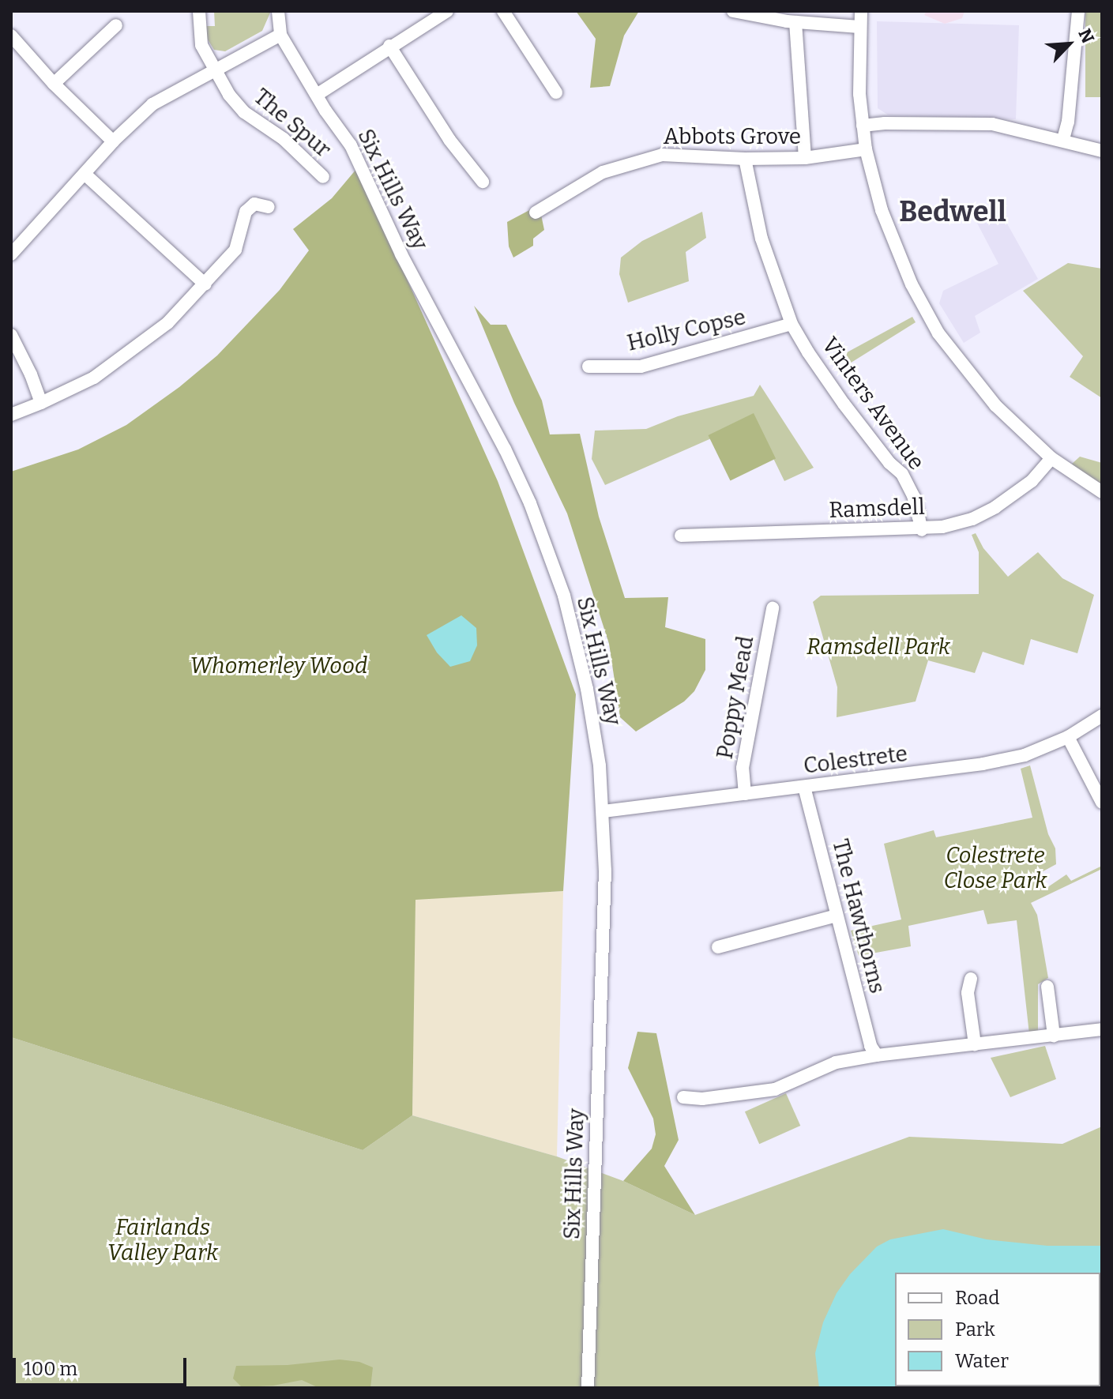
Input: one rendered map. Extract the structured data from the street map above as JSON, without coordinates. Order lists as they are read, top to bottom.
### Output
{
  "streets": {
    "street": [
      "The Spur",
      "Abbots Grove",
      "Six Hills Way",
      "Holly Copse",
      "Vinters Avenue",
      "Ramsdell",
      "Poppy Mead",
      "Colestrete",
      "The Hawthorns"
    ]
  },
  "crossings": [
    ["Abbots Grove", "Vinters Avenue"],
    ["Six Hills Way", "Colestrete"],
    ["Holly Copse", "Vinters Avenue"],
    ["Vinters Avenue", "Ramsdell"],
    ["Poppy Mead", "Colestrete"],
    ["Colestrete", "The Hawthorns"]
  ],
  "districts": ["Bedwell"],
  "parks": [
    "Ramsdell Park",
    "Whomerley Wood",
    "Colestrete Close Park",
    "Fairlands Valley Park"
  ],
  "legend": ["Road", "Park", "Water"],
  "scale_bar": "100 m",
  "north": "top right"
}
